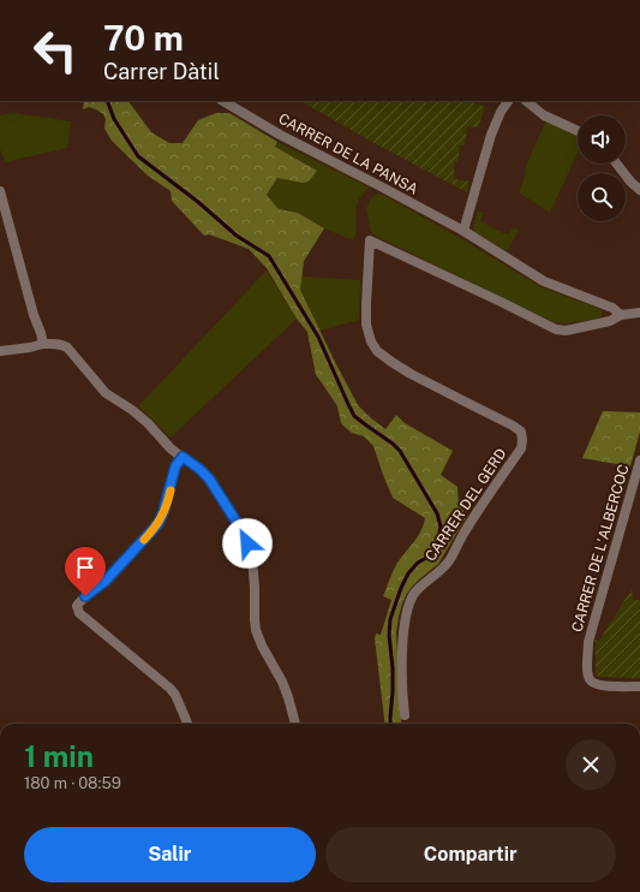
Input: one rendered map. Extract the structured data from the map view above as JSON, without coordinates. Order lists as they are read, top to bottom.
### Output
{
  "streets": {
    "street": ["CARRER DE LA PANSA", "CARRER DEL GERD", "CARRER DE L'ALBERCOC"]
  },
  "crossings": [
    ["CARRER DE LA PANSA", "CARRER DEL GERD"]
  ],
  "page": {
    "turn": ["70 m", "Carrer Dàtil"],
    "heading": ["1 min", "180 m · 08:59"],
    "buttons": ["Salir", "Compartir"]
  }
}
